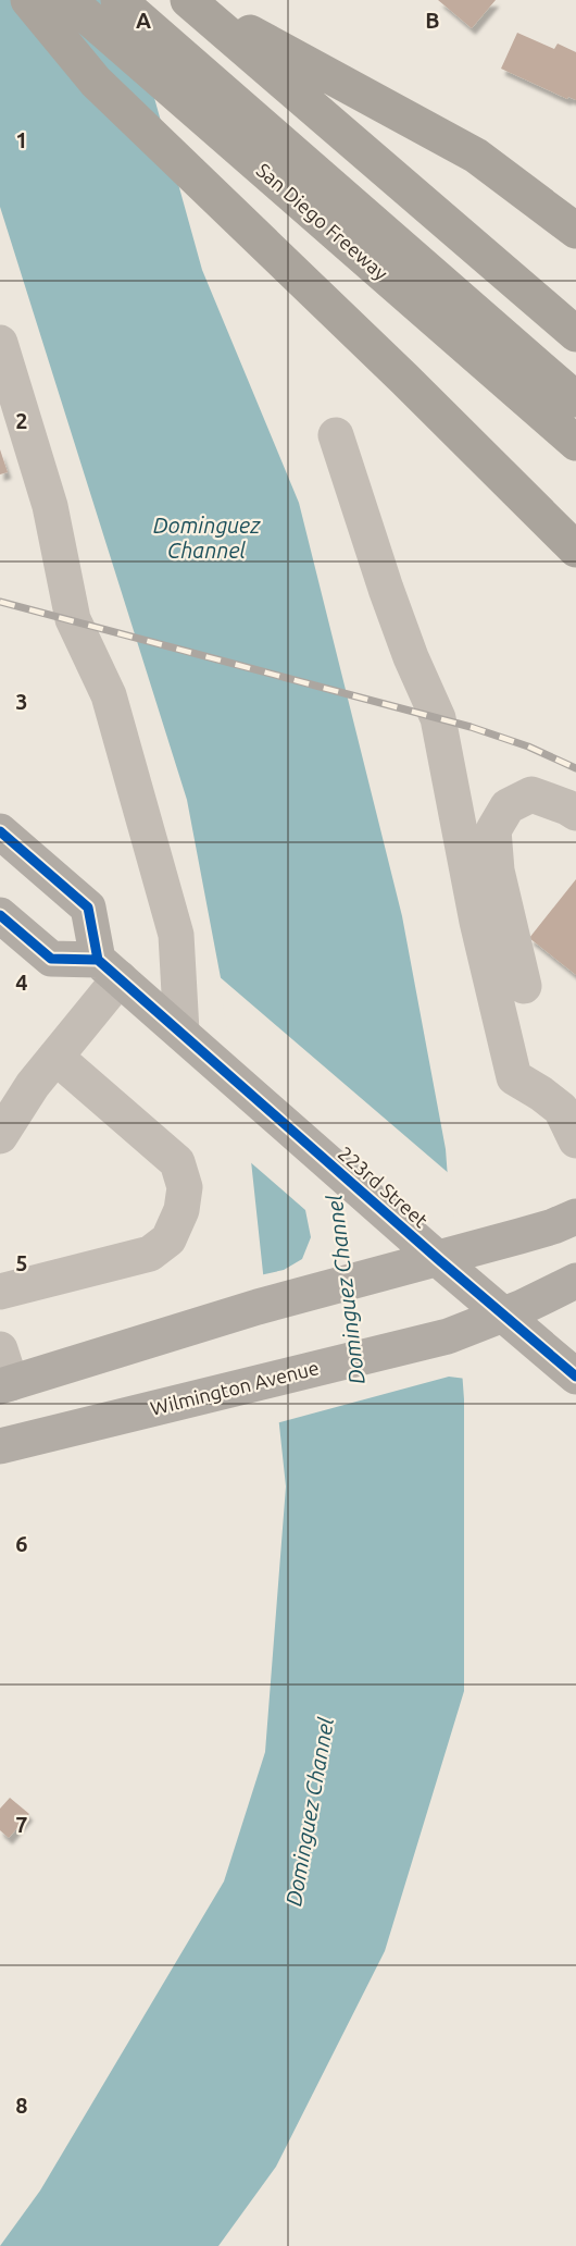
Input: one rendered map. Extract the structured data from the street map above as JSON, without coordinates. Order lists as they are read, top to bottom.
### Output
{
  "streets": {
    "highway": ["San Diego Freeway"],
    "main road": ["223rd Street", "Wilmington Avenue"]
  },
  "crossings": [
    ["223rd Street", "Wilmington Avenue"]
  ],
  "water": ["Dominguez Channel"],
  "grid": {
    "columns": ["A", "B"],
    "rows": [
      "1",
      "2",
      "3",
      "4",
      "5",
      "6",
      "7",
      "8"
    ]
  }
}
